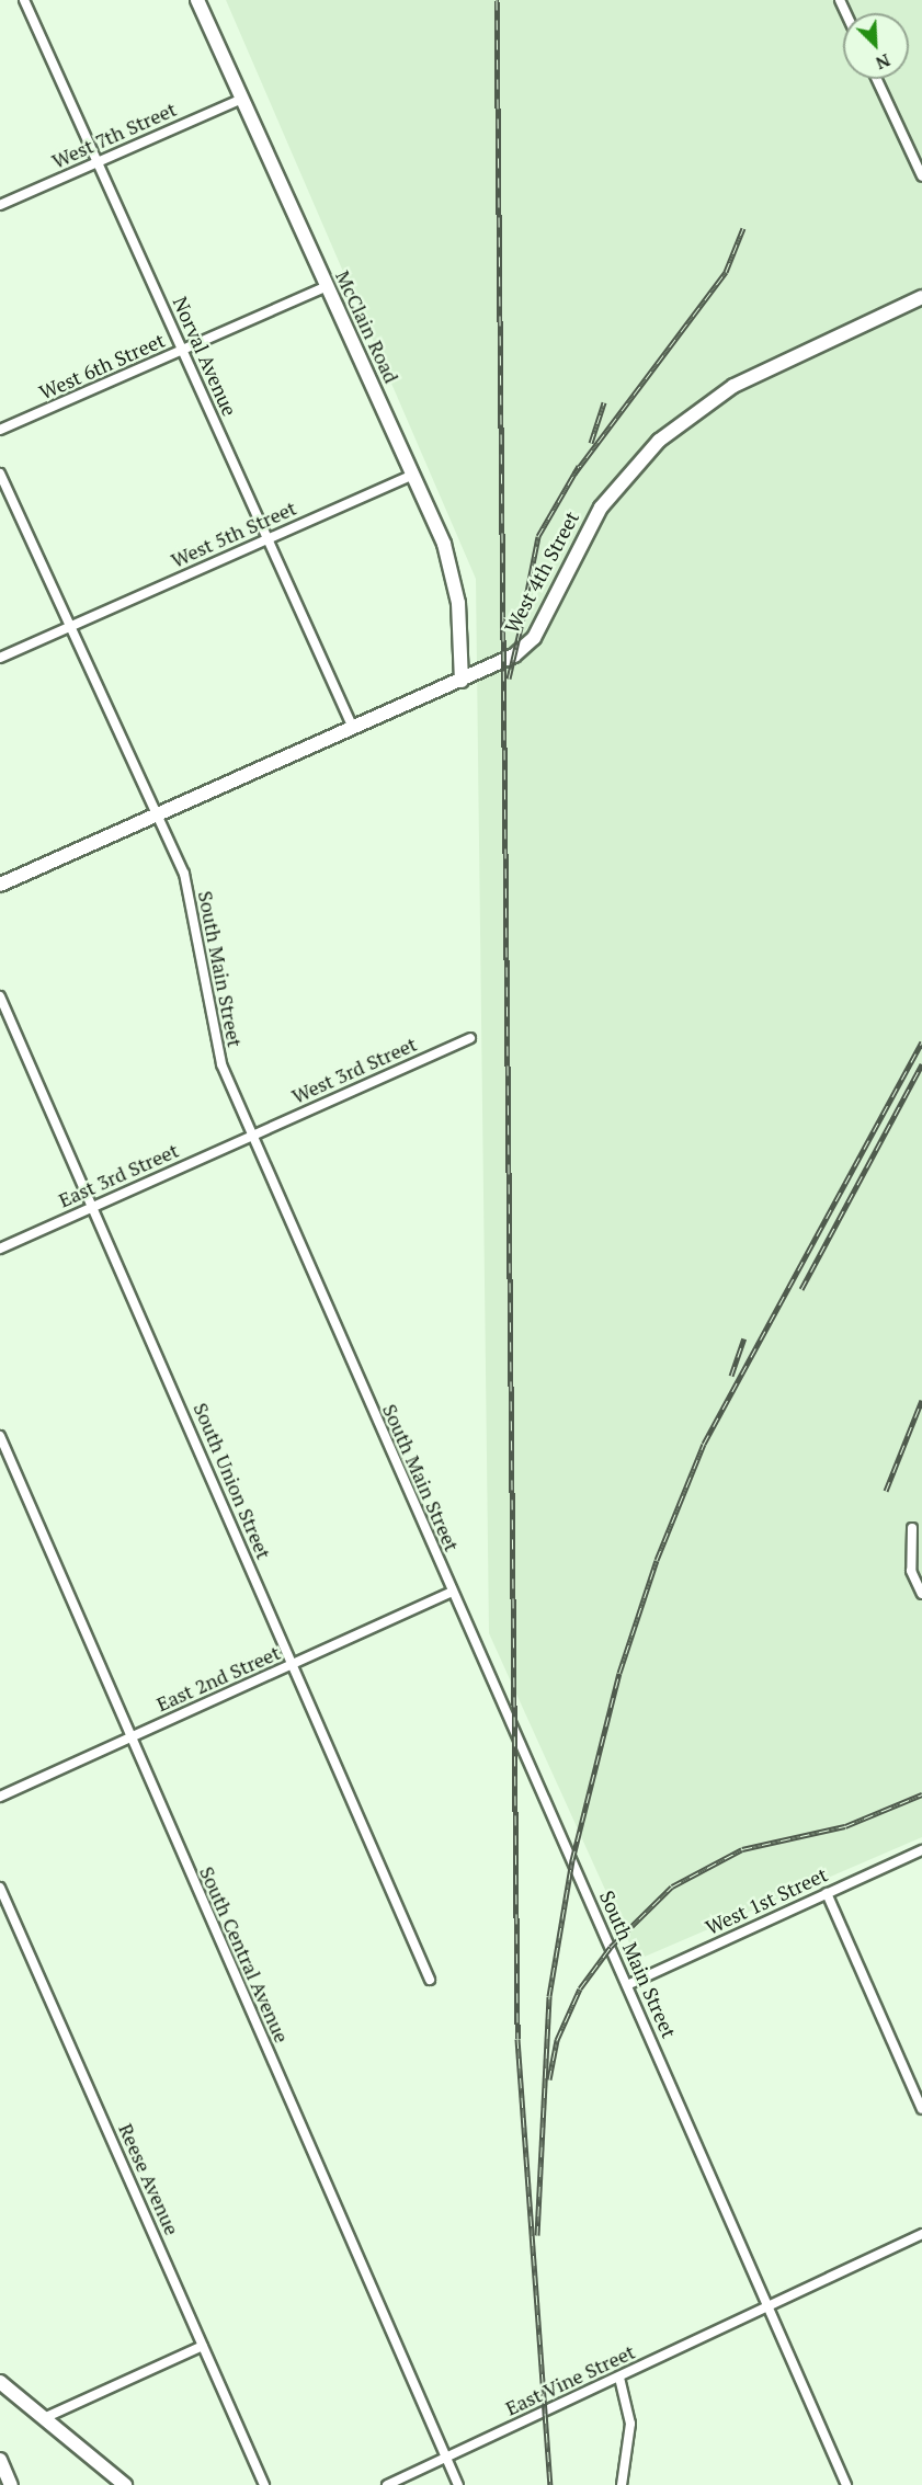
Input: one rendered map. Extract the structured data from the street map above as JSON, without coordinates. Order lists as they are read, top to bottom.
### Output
{
  "streets": {
    "street": [
      "West 7th Street",
      "McClain Road",
      "Norval Avenue",
      "West 6th Street",
      "West 5th Street",
      "West 4th Street",
      "South Main Street",
      "West 3rd Street",
      "East 3rd Street",
      "South Union Street",
      "East 2nd Street",
      "West 1st Street",
      "South Central Avenue",
      "Reese Avenue",
      "East Vine Street"
    ]
  },
  "crossings": [
    ["West 7th Street", "McClain Road"],
    ["West 7th Street", "Norval Avenue"],
    ["McClain Road", "West 6th Street"],
    ["McClain Road", "West 5th Street"],
    ["McClain Road", "West 4th Street"],
    ["Norval Avenue", "West 6th Street"],
    ["Norval Avenue", "West 5th Street"],
    ["Norval Avenue", "West 4th Street"],
    ["West 5th Street", "South Main Street"],
    ["West 4th Street", "South Main Street"],
    ["South Main Street", "West 3rd Street"],
    ["South Main Street", "East 3rd Street"],
    ["South Main Street", "East 2nd Street"],
    ["South Main Street", "West 1st Street"],
    ["South Main Street", "East Vine Street"],
    ["West 3rd Street", "East 3rd Street"],
    ["East 3rd Street", "South Union Street"],
    ["South Union Street", "East 2nd Street"],
    ["East 2nd Street", "South Central Avenue"],
    ["South Central Avenue", "East Vine Street"]
  ],
  "north": "bottom right"
}
